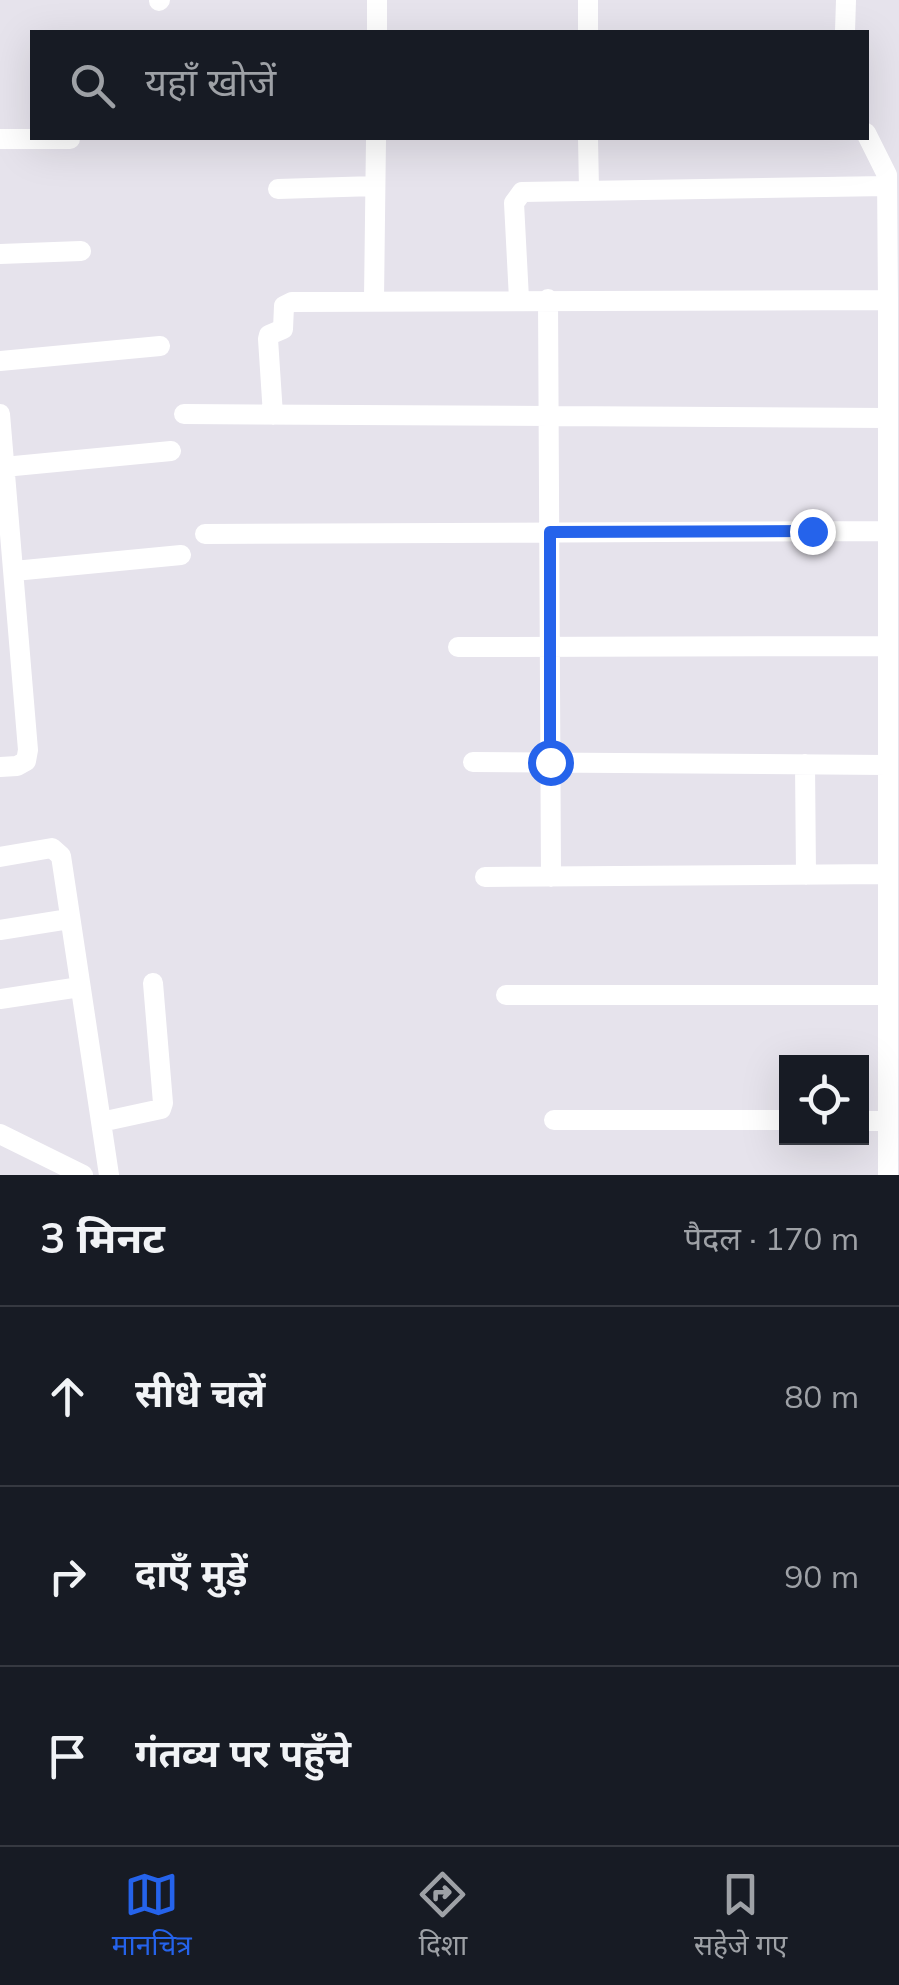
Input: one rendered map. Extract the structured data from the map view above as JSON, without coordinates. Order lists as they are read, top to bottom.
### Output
{
  "page": {
    "search": "यहाँ खोजें",
    "heading": ["3 मिनट", "पैदल · 170 m"],
    "list": [
      ["सीधे चलें", "80 m"],
      ["दाएँ मुड़ें", "90 m"],
      "गंतव्य पर पहुँचे"
    ],
    "nav": ["मानचित्र", "दिशा", "सहेजे गए"]
  }
}
